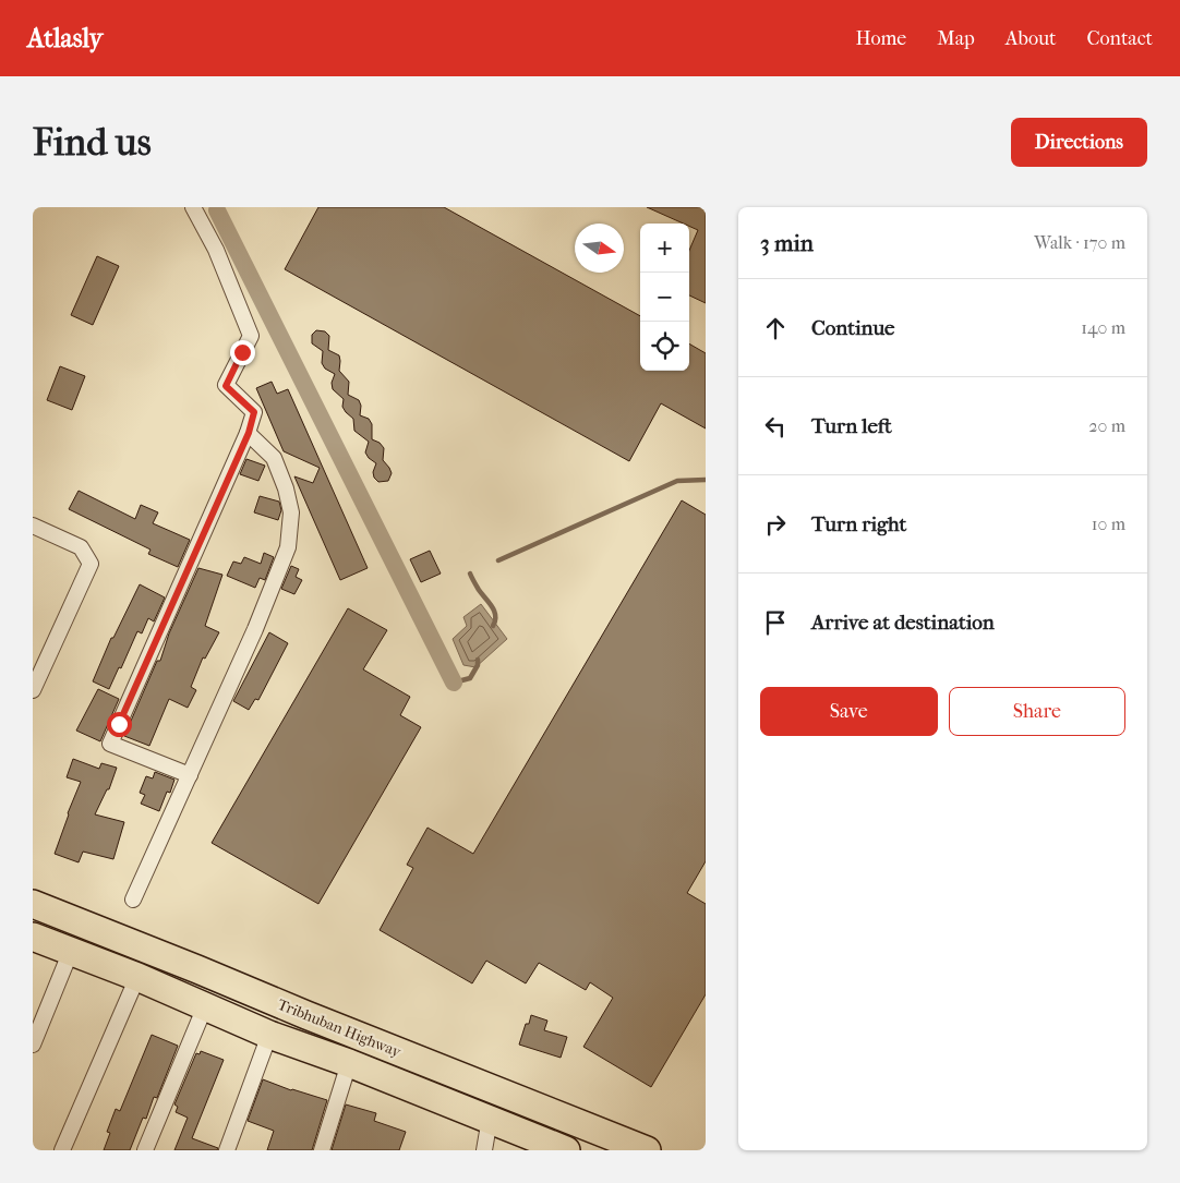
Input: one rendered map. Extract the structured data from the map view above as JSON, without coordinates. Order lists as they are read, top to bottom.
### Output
{
  "streets": {
    "highway": ["Tribhuban Highway"]
  },
  "north": "right",
  "page": {
    "header": "Atlasly",
    "nav": [
      "Home",
      "Map",
      "About",
      "Contact"
    ],
    "buttons": [
      "Directions",
      ["Save", "Share"]
    ],
    "title": "Find us",
    "heading": ["3 min", "Walk · 170 m"],
    "map_buttons": ["+", "−"],
    "list": [
      ["Continue", "140 m"],
      ["Turn left", "20 m"],
      ["Turn right", "10 m"],
      "Arrive at destination"
    ]
  }
}
